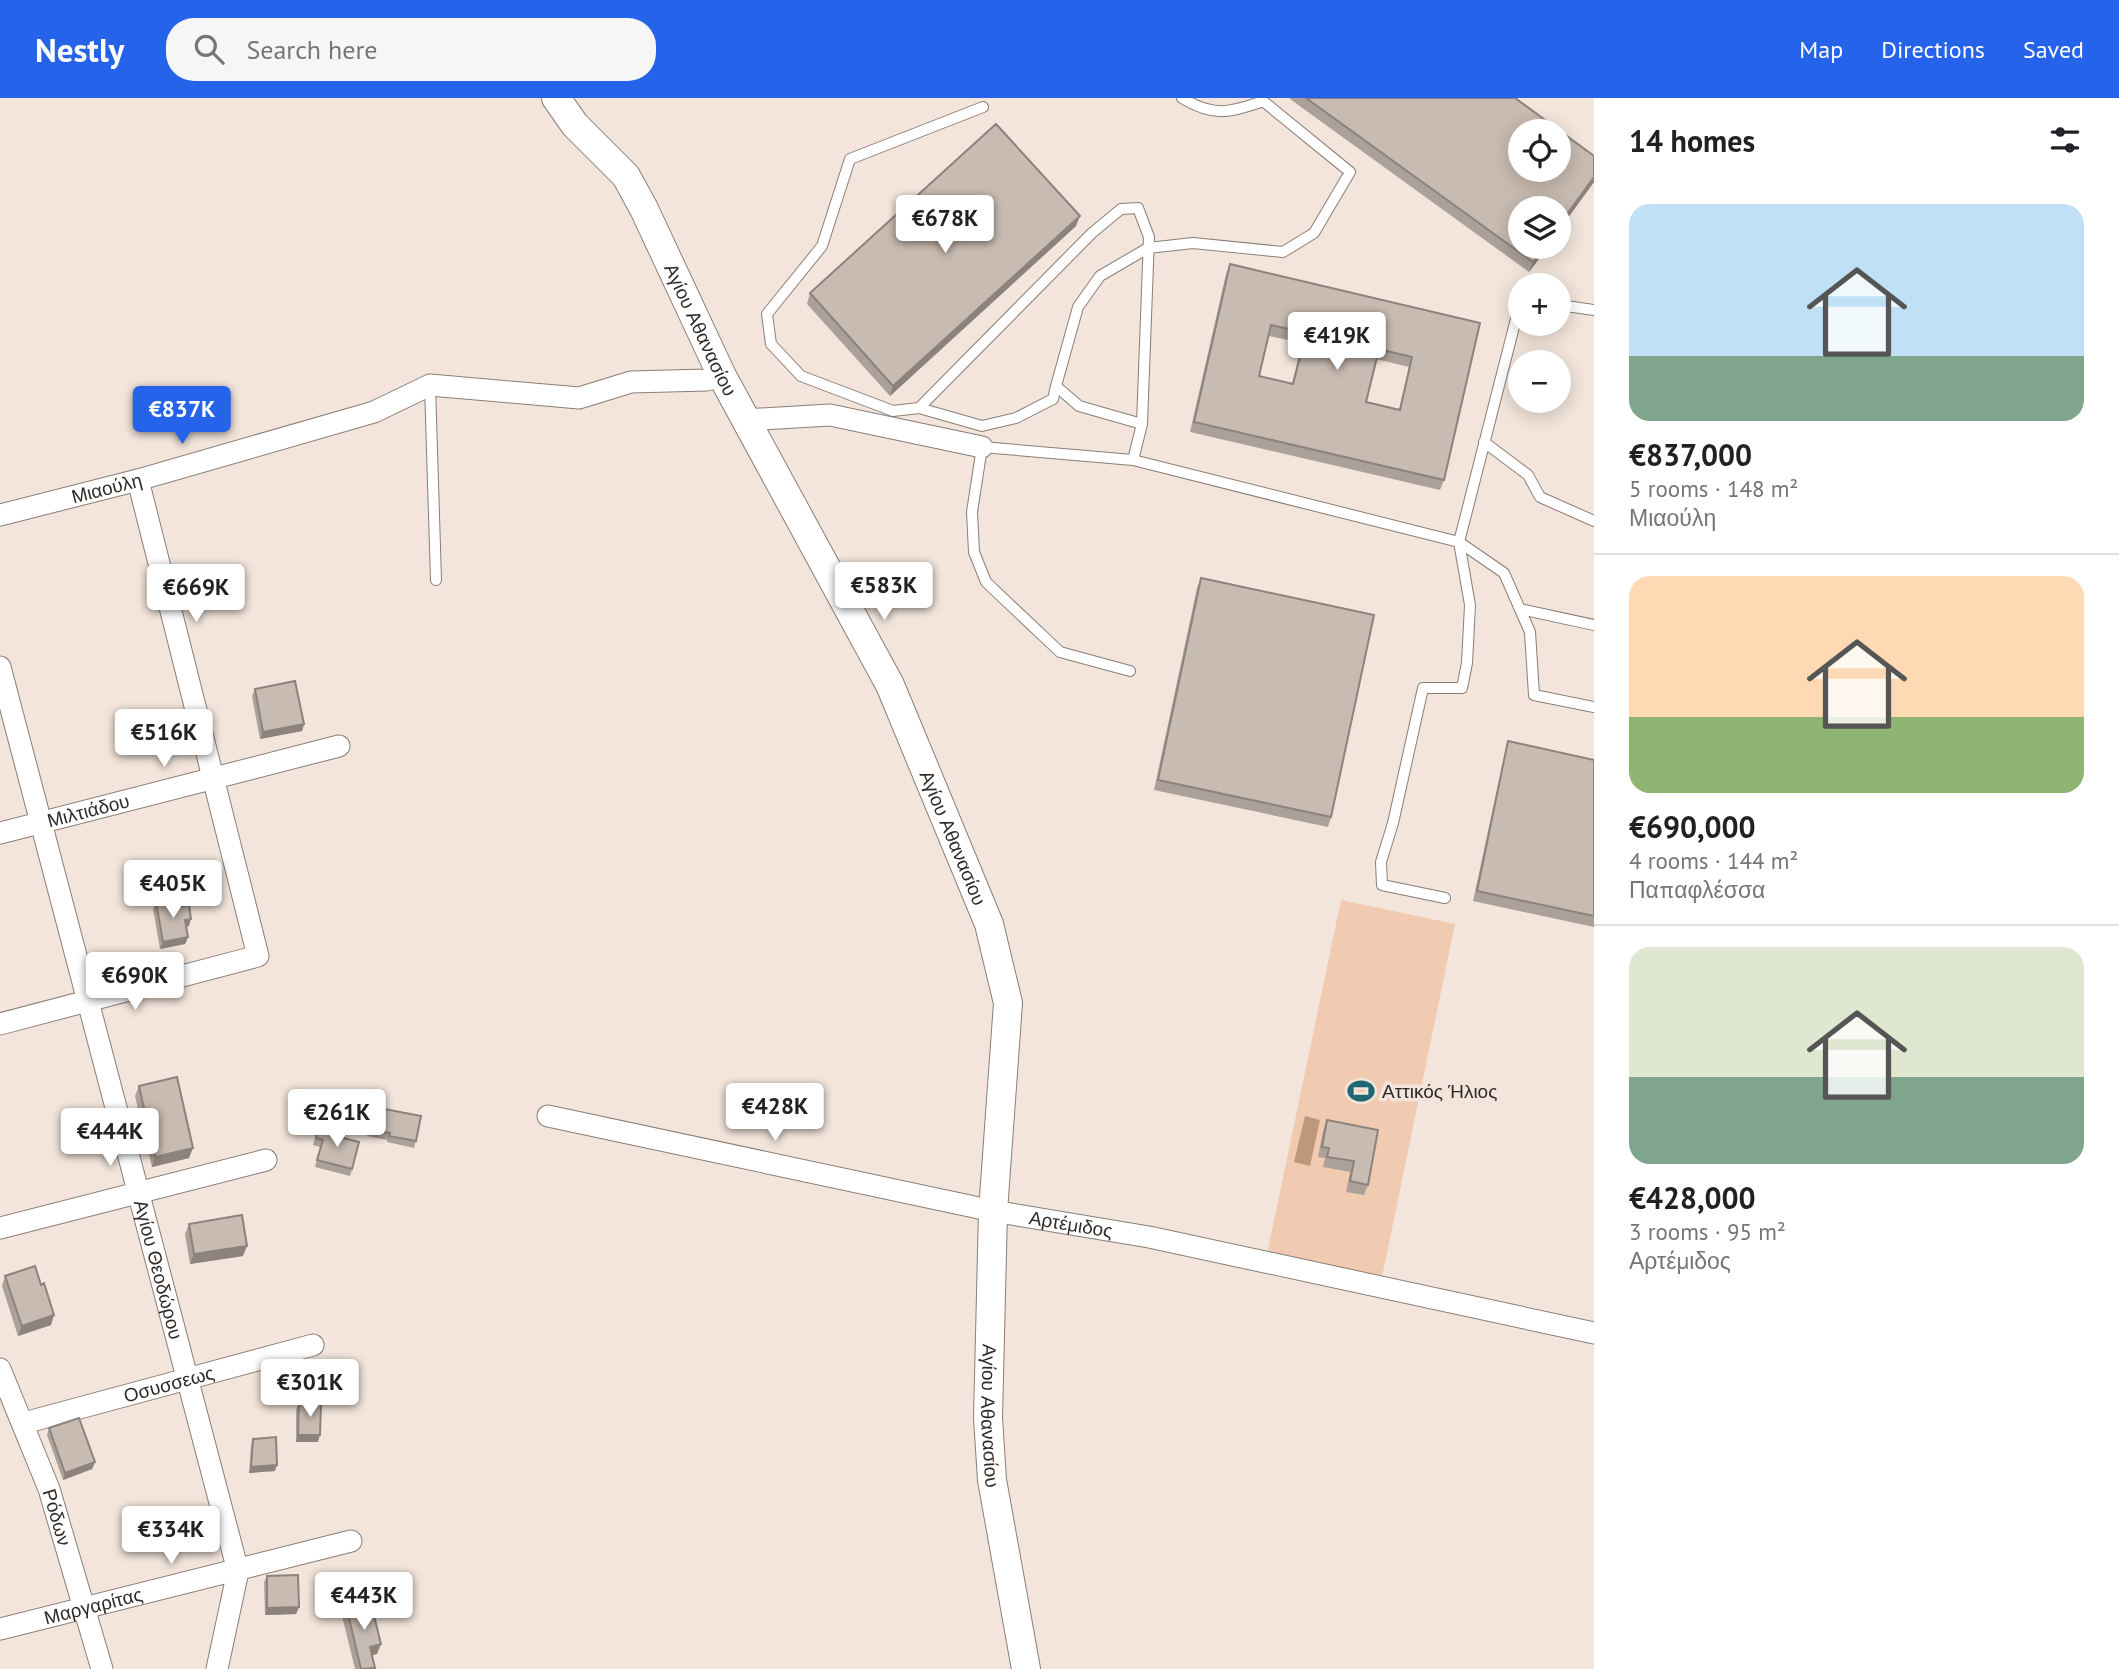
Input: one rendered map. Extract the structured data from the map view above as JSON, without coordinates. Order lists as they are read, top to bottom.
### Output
{
  "streets": {
    "street": [
      "Αγίου Αθανασίου",
      "Μιαούλη",
      "Μιλτιάδου",
      "Αρτέμιδος",
      "Αγίου Θεοδώρου",
      "Οσυσσεως",
      "Ρόδων",
      "Μαργαρίτας"
    ]
  },
  "crossings": [
    ["Αγίου Αθανασίου", "Αρτέμιδος"],
    ["Μιλτιάδου", "Αγίου Θεοδώρου"],
    ["Αγίου Θεοδώρου", "Οσυσσεως"],
    ["Αγίου Θεοδώρου", "Μαργαρίτας"],
    ["Οσυσσεως", "Ρόδων"],
    ["Ρόδων", "Μαργαρίτας"]
  ],
  "places": {
    "sports": ["Αττικός Ήλιος"]
  },
  "page": {
    "header": "Nestly",
    "search": "Search here",
    "nav": ["Map", "Directions", "Saved"],
    "heading": "14 homes",
    "map_buttons": ["+", "−"],
    "list": [
      {
        "name": "€837,000",
        "note": "5 rooms · 148 m² · Μιαούλη"
      },
      {
        "name": "€690,000",
        "note": "4 rooms · 144 m² · Παπαφλέσσα"
      },
      {
        "name": "€428,000",
        "note": "3 rooms · 95 m² · Αρτέμιδος"
      }
    ],
    "price": [
      "€678K",
      "€419K",
      "€837K",
      "€583K",
      "€669K",
      "€516K",
      "€405K",
      "€690K",
      "€428K",
      "€261K",
      "€444K",
      "€301K",
      "€334K",
      "€443K"
    ]
  }
}
